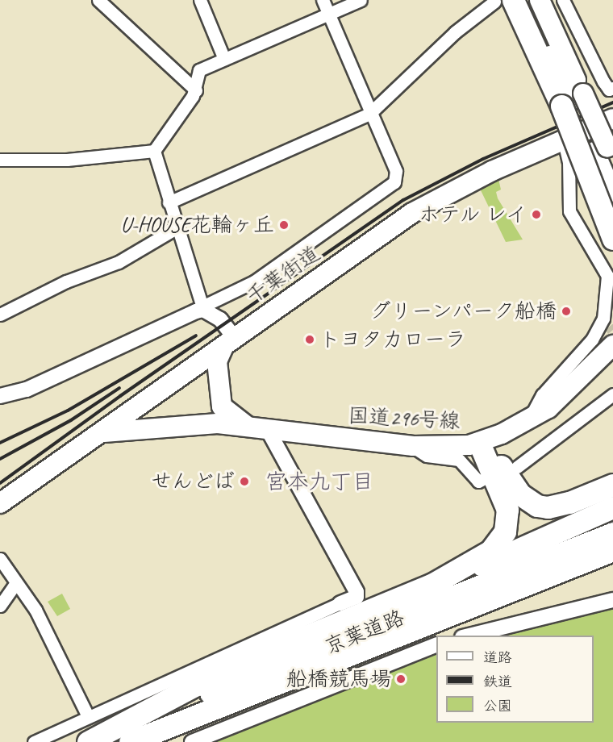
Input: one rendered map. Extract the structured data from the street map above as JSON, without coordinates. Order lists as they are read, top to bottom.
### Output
{
  "streets": {
    "highway": ["千葉街道", "国道296号線", "京葉道路"]
  },
  "crossings": [
    ["千葉街道", "国道296号線"]
  ],
  "districts": ["宮本九丁目"],
  "places": [
    "ホテル レイ",
    "U-HOUSE花輪ヶ丘",
    "グリーンパーク船橋",
    "トヨタカローラ",
    "せんどば",
    "船橋競馬場"
  ],
  "legend": ["道路", "鉄道", "公園"]
}
